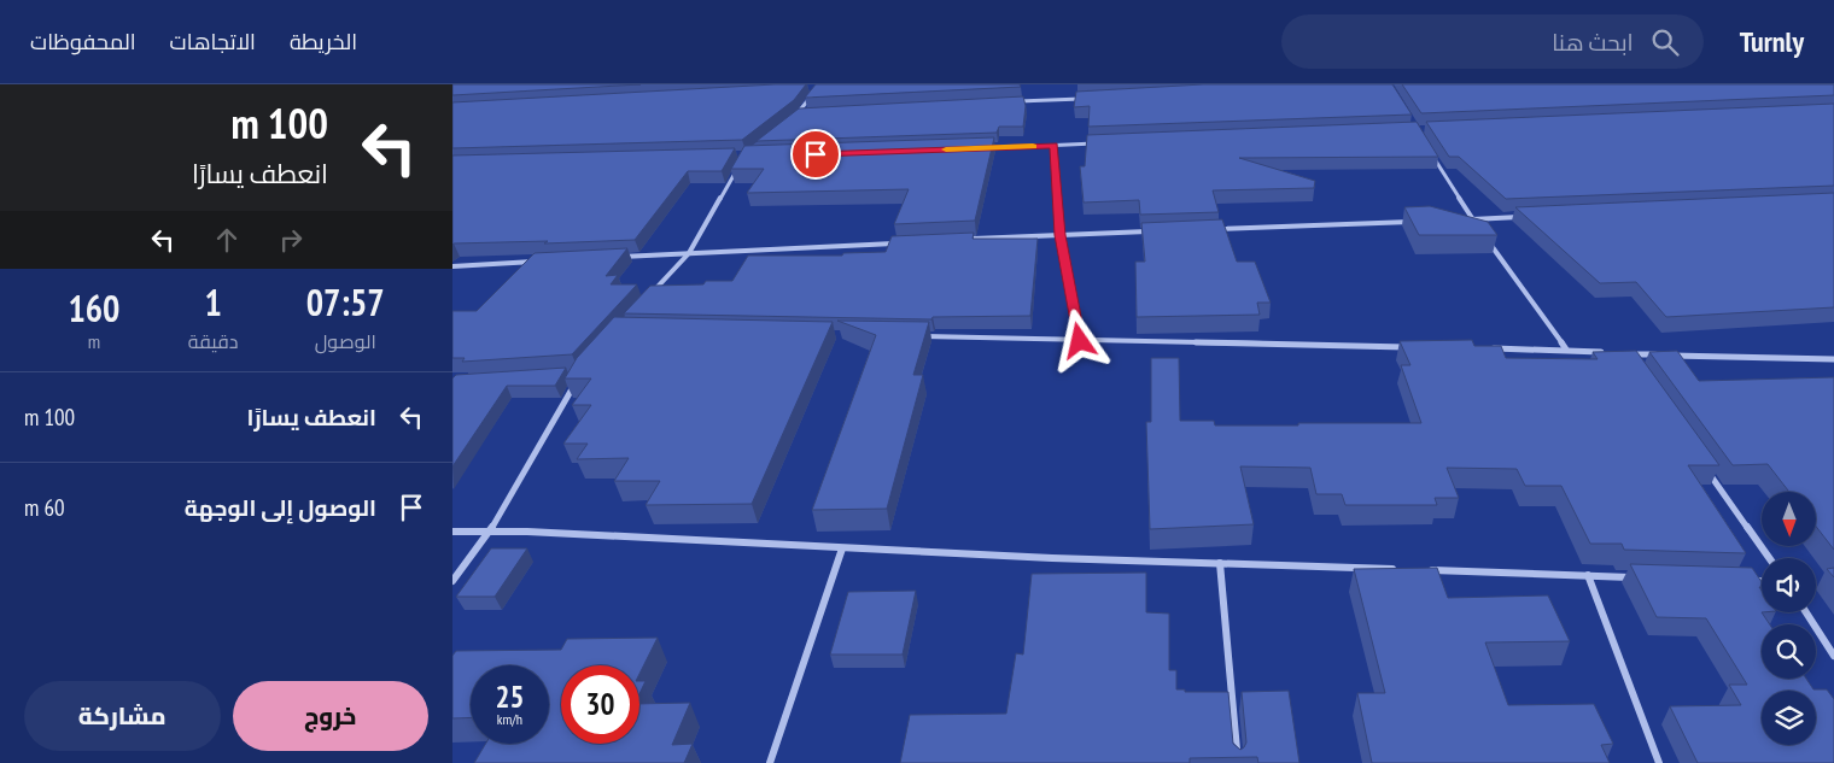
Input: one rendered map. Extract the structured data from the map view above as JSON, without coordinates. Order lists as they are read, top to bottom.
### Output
{
  "north": "bottom",
  "page": {
    "header": "Turnly",
    "search": "ابحث هنا",
    "nav": ["الخريطة", "الاتجاهات", "المحفوظات"],
    "turn": ["100 m", "انعطف يسارًا"],
    "eta": [
      "07:57",
      "الوصول",
      "1",
      "دقيقة",
      "160",
      "m"
    ],
    "list": [
      {
        "name": "انعطف يسارًا",
        "value": "100 m"
      },
      {
        "name": "الوصول إلى الوجهة",
        "value": "60 m"
      }
    ],
    "speed": "25 km/h",
    "limit": "30",
    "buttons": ["خروج", "مشاركة"]
  }
}
